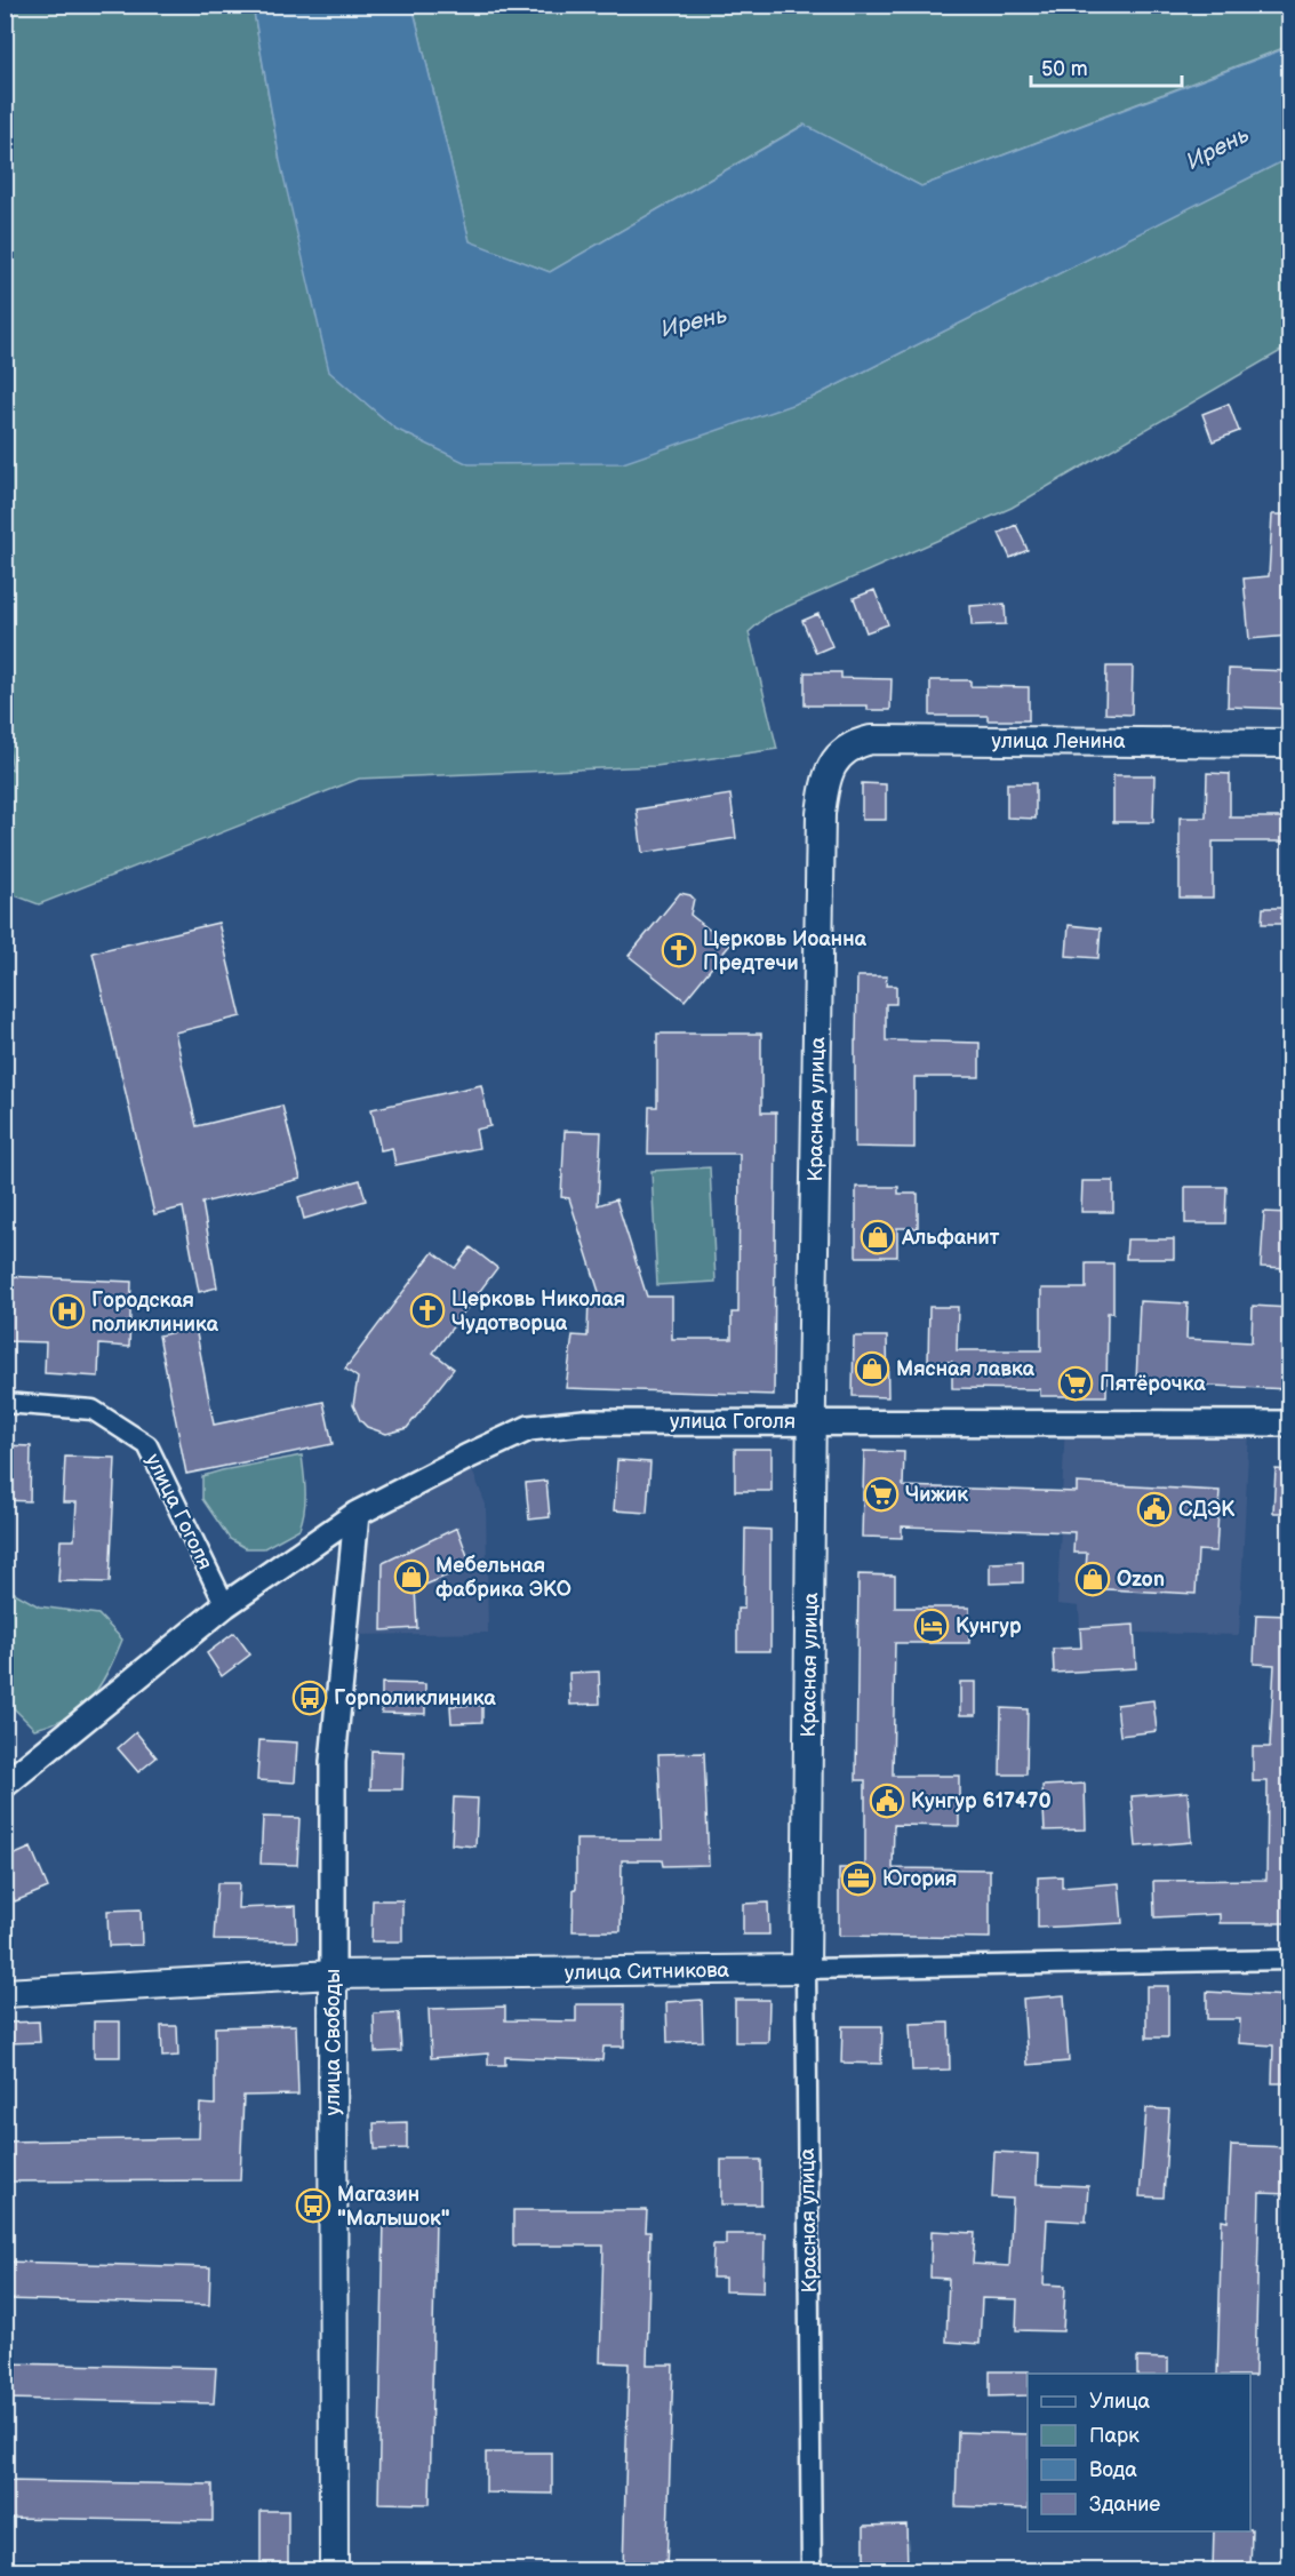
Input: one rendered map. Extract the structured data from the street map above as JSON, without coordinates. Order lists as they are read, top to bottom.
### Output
{
  "streets": {
    "main road": [
      "улица Ленина",
      "Красная улица",
      "улица Ситникова",
      "улица Свободы"
    ],
    "street": ["улица Гоголя"]
  },
  "crossings": [
    ["улица Ленина", "Красная улица"],
    ["Красная улица", "улица Гоголя"],
    ["Красная улица", "улица Ситникова"],
    ["улица Гоголя", "улица Свободы"],
    ["улица Ситникова", "улица Свободы"]
  ],
  "water": ["Ирень"],
  "places": {
    "church": ["Церковь Иоанна Предтечи", "Церковь Николая Чудотворца"],
    "shop": [
      "Альфанит",
      "Мясная лавка",
      "Мебельная фабрика ЭКО",
      "Ozon"
    ],
    "hospital": ["Городская поликлиника"],
    "supermarket": ["Пятёрочка", "Чижик"],
    "public building": ["СДЭК", "Кунгур 617470"],
    "hotel": ["Кунгур"],
    "bus stop": ["Горполиклиника", "Магазин \"Малышок\""],
    "office": ["Югория"]
  },
  "legend": [
    "Улица",
    "Парк",
    "Вода",
    "Здание"
  ],
  "scale_bar": "50 m"
}
